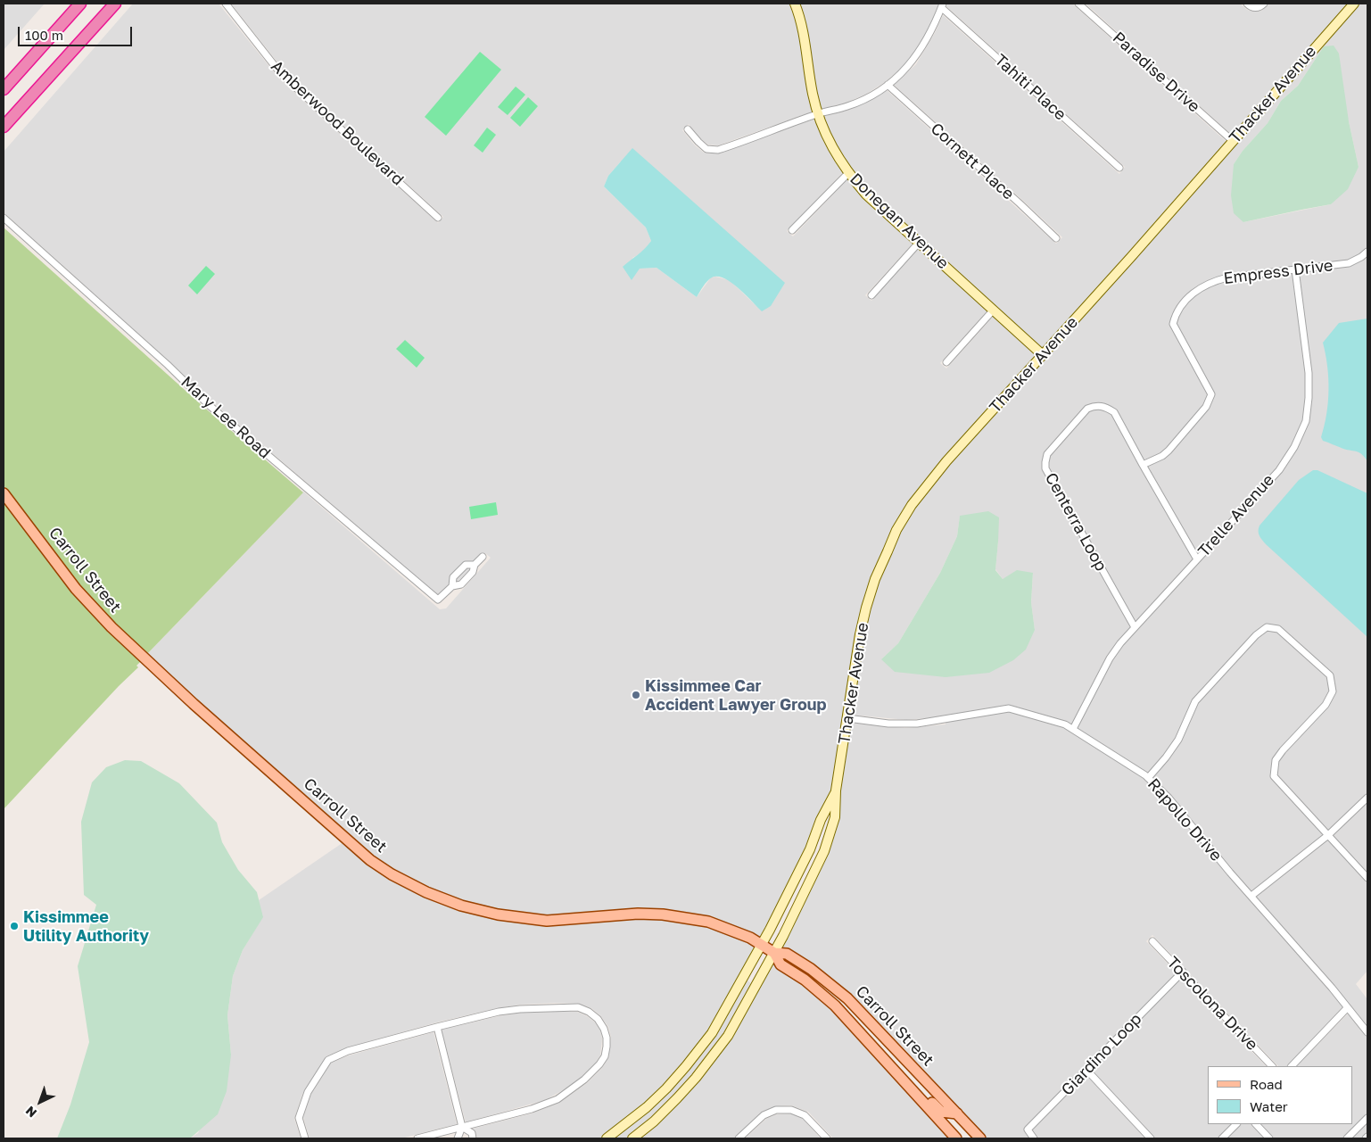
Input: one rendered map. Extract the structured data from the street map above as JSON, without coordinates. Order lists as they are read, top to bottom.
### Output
{
  "streets": {
    "main road": ["Carroll Street"],
    "street": [
      "Paradise Drive",
      "Tahiti Place",
      "Thacker Avenue",
      "Amberwood Boulevard",
      "Cornett Place",
      "Donegan Avenue",
      "Empress Drive",
      "Mary Lee Road",
      "Trelle Avenue",
      "Centerra Loop",
      "Rapollo Drive",
      "Toscolona Drive",
      "Giardino Loop"
    ]
  },
  "crossings": [
    ["Paradise Drive", "Thacker Avenue"],
    ["Thacker Avenue", "Donegan Avenue"],
    ["Thacker Avenue", "Carroll Street"],
    ["Thacker Avenue", "Rapollo Drive"],
    ["Empress Drive", "Trelle Avenue"],
    ["Empress Drive", "Centerra Loop"],
    ["Trelle Avenue", "Centerra Loop"],
    ["Trelle Avenue", "Rapollo Drive"],
    ["Toscolona Drive", "Giardino Loop"]
  ],
  "places": ["Kissimmee Car Accident Lawyer Group", "Kissimmee Utility Authority"],
  "legend": ["Road", "Water"],
  "scale_bar": "100 m",
  "north": "bottom left"
}
